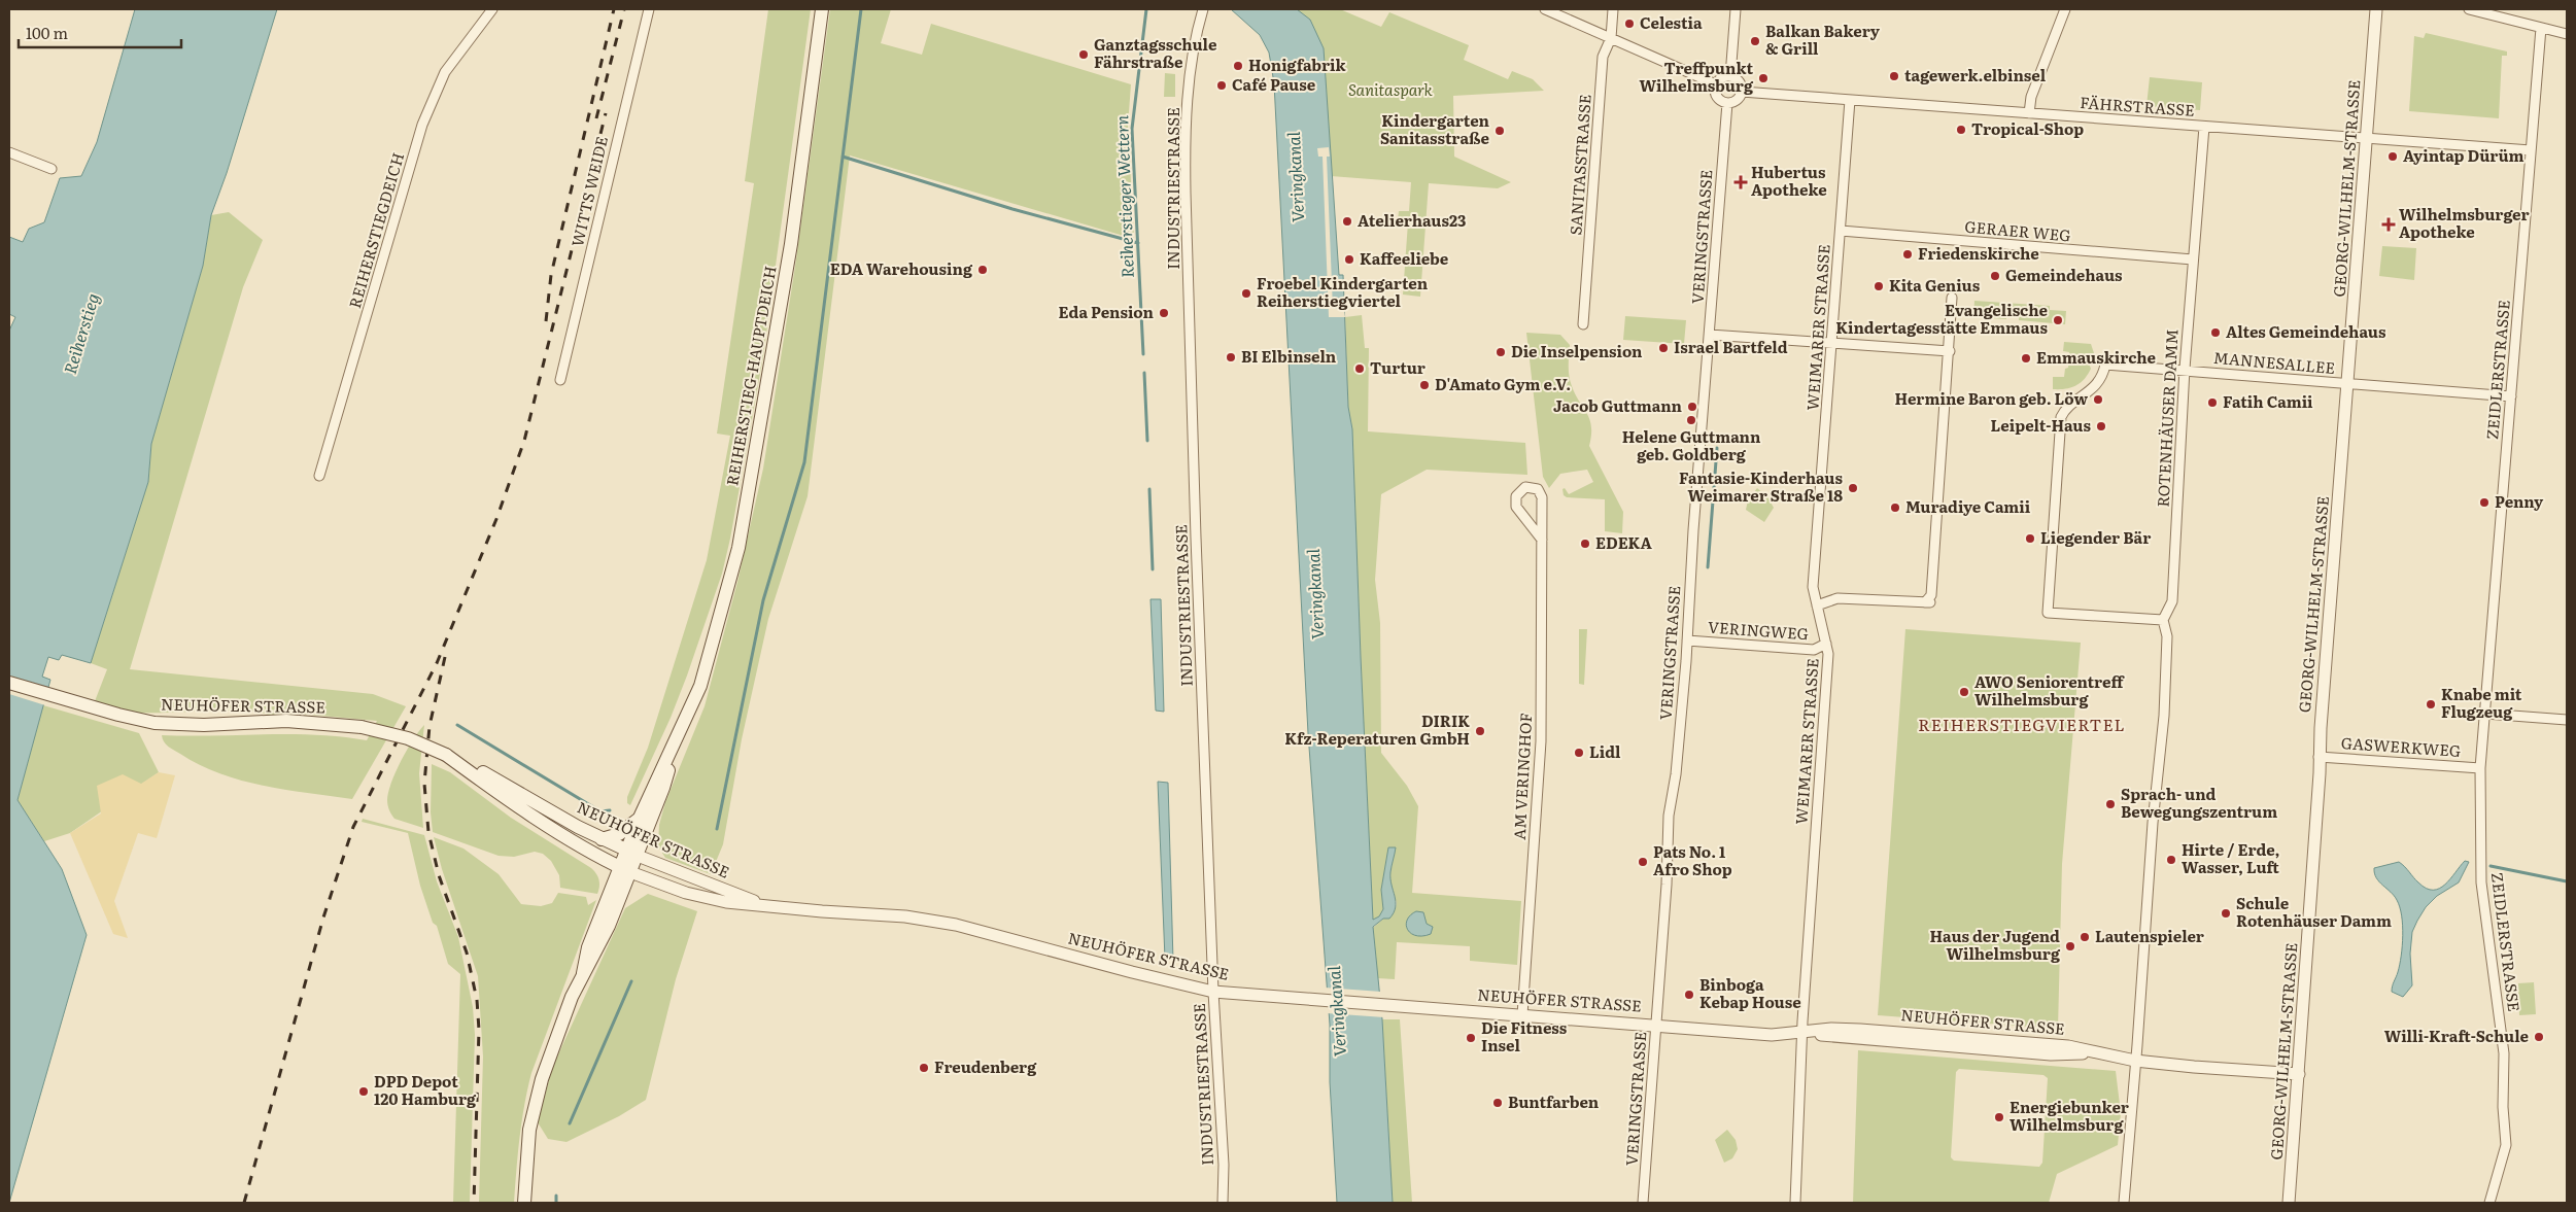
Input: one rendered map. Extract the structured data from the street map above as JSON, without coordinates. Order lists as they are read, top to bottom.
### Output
{
  "streets": {
    "main road": ["REIHERSTIEG-HAUPTDEICH", "NEUHÖFER STRASSE"],
    "street": [
      "FÄHRSTRASSE",
      "SANITASSTRASSE",
      "INDUSTRIESTRASSE",
      "GEORG-WILHELM-STRASSE",
      "WITTS WEIDE",
      "REIHERSTIEGDEICH",
      "GERAER WEG",
      "VERINGSTRASSE",
      "WEIMARER STRASSE",
      "MANNESALLEE",
      "ZEIDLERSTRASSE",
      "ROTENHÄUSER DAMM",
      "VERINGWEG",
      "GASWERKWEG",
      "AM VERINGHOF"
    ]
  },
  "crossings": [
    ["FÄHRSTRASSE", "GEORG-WILHELM-STRASSE"],
    ["FÄHRSTRASSE", "VERINGSTRASSE"],
    ["FÄHRSTRASSE", "WEIMARER STRASSE"],
    ["FÄHRSTRASSE", "ZEIDLERSTRASSE"],
    ["FÄHRSTRASSE", "ROTENHÄUSER DAMM"],
    ["INDUSTRIESTRASSE", "NEUHÖFER STRASSE"],
    ["GEORG-WILHELM-STRASSE", "MANNESALLEE"],
    ["GEORG-WILHELM-STRASSE", "NEUHÖFER STRASSE"],
    ["GEORG-WILHELM-STRASSE", "GASWERKWEG"],
    ["GERAER WEG", "WEIMARER STRASSE"],
    ["GERAER WEG", "ROTENHÄUSER DAMM"],
    ["VERINGSTRASSE", "VERINGWEG"],
    ["VERINGSTRASSE", "NEUHÖFER STRASSE"],
    ["WEIMARER STRASSE", "VERINGWEG"],
    ["WEIMARER STRASSE", "NEUHÖFER STRASSE"],
    ["MANNESALLEE", "ZEIDLERSTRASSE"],
    ["MANNESALLEE", "ROTENHÄUSER DAMM"],
    ["ZEIDLERSTRASSE", "GASWERKWEG"],
    ["REIHERSTIEG-HAUPTDEICH", "NEUHÖFER STRASSE"],
    ["NEUHÖFER STRASSE", "AM VERINGHOF"]
  ],
  "districts": ["REIHERSTIEGVIERTEL"],
  "water": ["Veringkanal", "Reiherstieger Wettern", "Reiherstieg"],
  "parks": ["Sanitaspark"],
  "places": {
    "other": [
      "Celestia",
      "Balkan Bakery & Grill",
      "Ganztagsschule Fährstraße",
      "Honigfabrik",
      "tagewerk.elbinsel",
      "Treffpunkt Wilhelmsburg",
      "Café Pause",
      "Tropical-Shop",
      "Kindergarten Sanitasstraße",
      "Ayintap Dürüm",
      "Atelierhaus23",
      "Friedenskirche",
      "Kaffeeliebe",
      "EDA Warehousing",
      "Gemeindehaus",
      "Kita Genius",
      "Froebel Kindergarten Reiherstiegviertel",
      "Eda Pension",
      "Evangelische Kindertagesstätte Emmaus",
      "Altes Gemeindehaus",
      "Israel Bartfeld",
      "Die Inselpension",
      "BI Elbinseln",
      "Emmauskirche",
      "Turtur",
      "D'Amato Gym e.V.",
      "Hermine Baron geb. Löw",
      "Fatih Camii",
      "Jacob Guttmann",
      "Helene Guttmann geb. Goldberg",
      "Leipelt-Haus",
      "Fantasie-Kinderhaus Weimarer Straße 18",
      "Penny",
      "Muradiye Camii",
      "Liegender Bär",
      "EDEKA",
      "AWO Seniorentreff Wilhelmsburg",
      "Knabe mit Flugzeug",
      "DIRIK Kfz-Reperaturen GmbH",
      "Lidl",
      "Sprach- und Bewegungszentrum",
      "Hirte / Erde, Wasser, Luft",
      "Pats No. 1 Afro Shop",
      "Schule Rotenhäuser Damm",
      "Lautenspieler",
      "Haus der Jugend Wilhelmsburg",
      "Binboga Kebap House",
      "Willi-Kraft-Schule",
      "Die Fitness Insel",
      "Freudenberg",
      "DPD Depot 120 Hamburg",
      "Buntfarben",
      "Energiebunker Wilhelmsburg"
    ],
    "health": ["Hubertus Apotheke", "Wilhelmsburger Apotheke"]
  },
  "scale_bar": "100 m"
}
